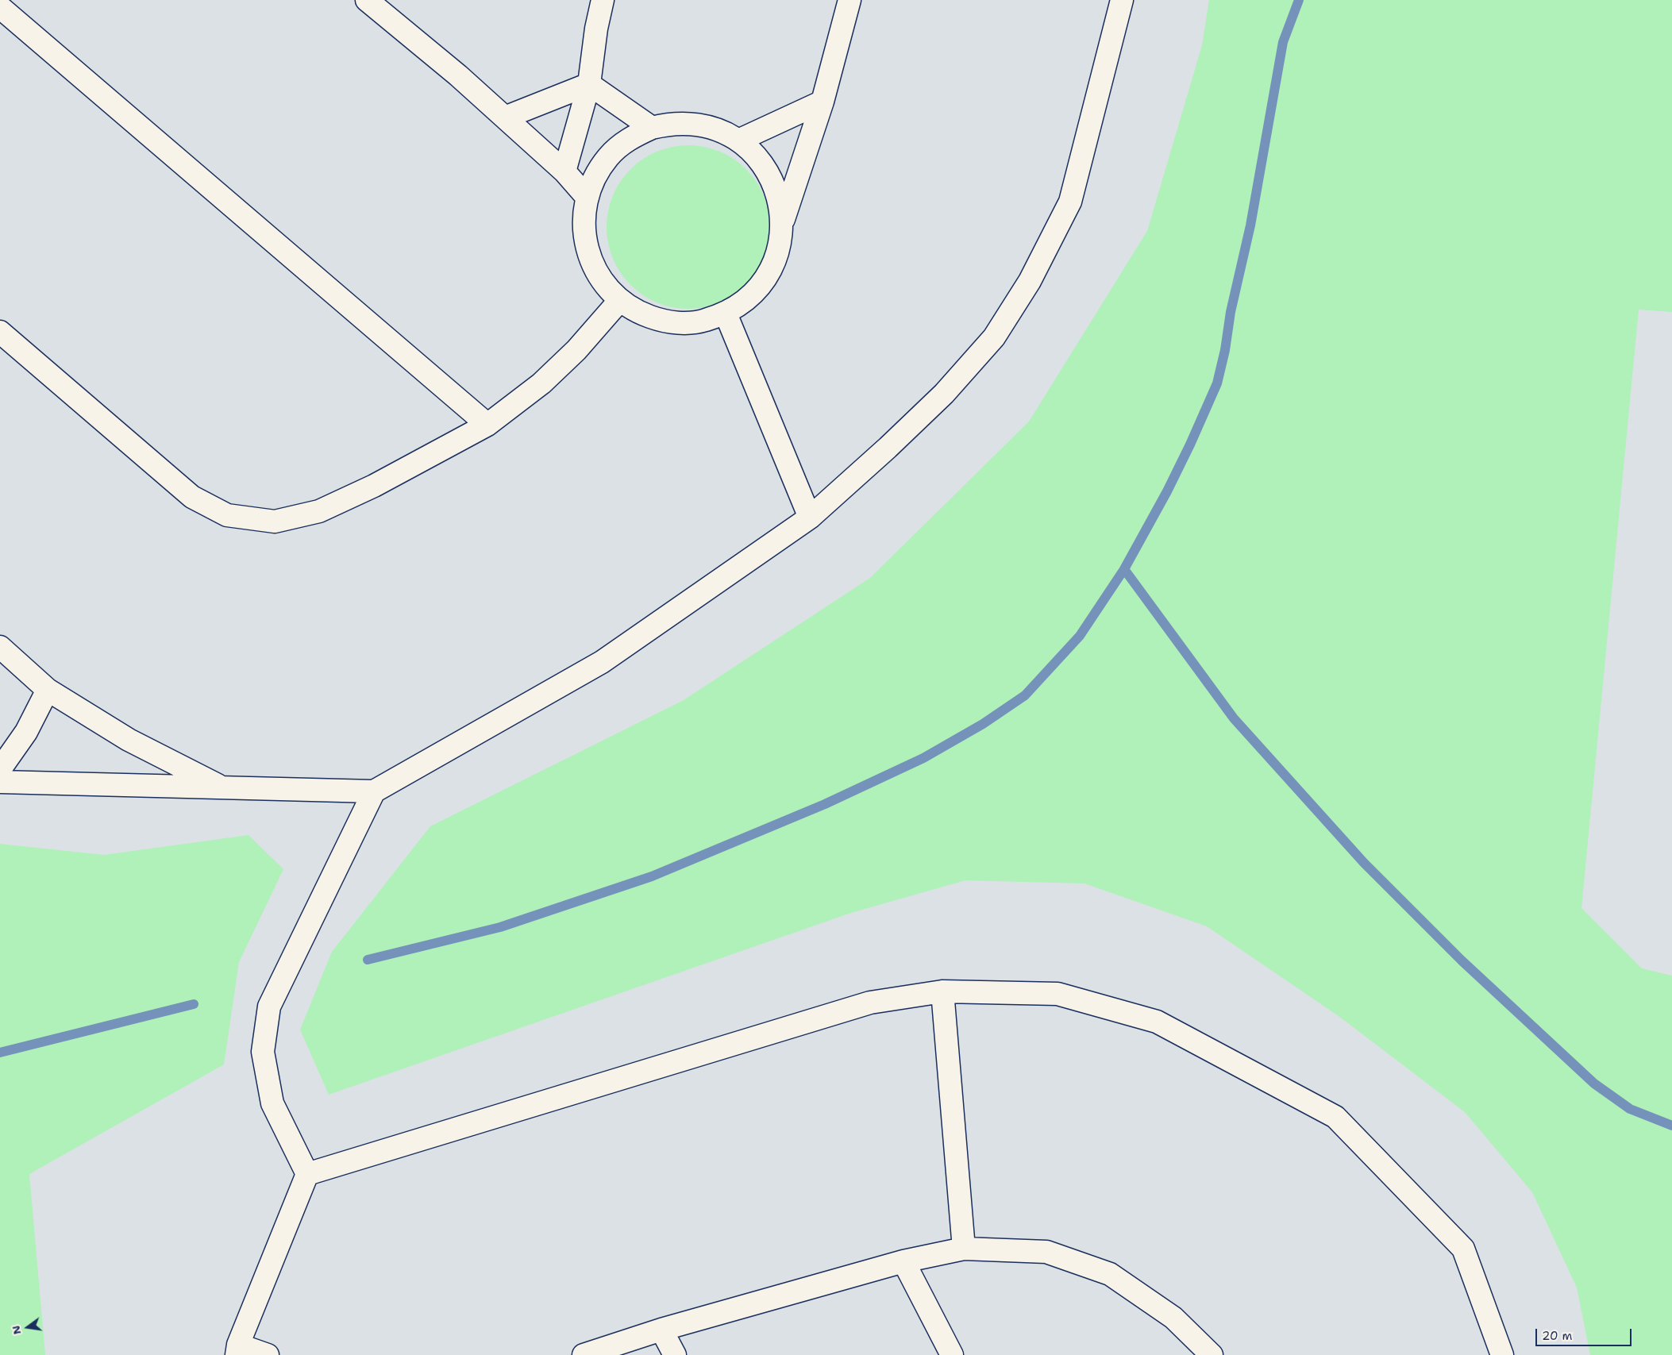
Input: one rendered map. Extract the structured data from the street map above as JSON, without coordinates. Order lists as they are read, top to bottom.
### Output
{
  "scale_bar": "20 m",
  "north": "left"
}
